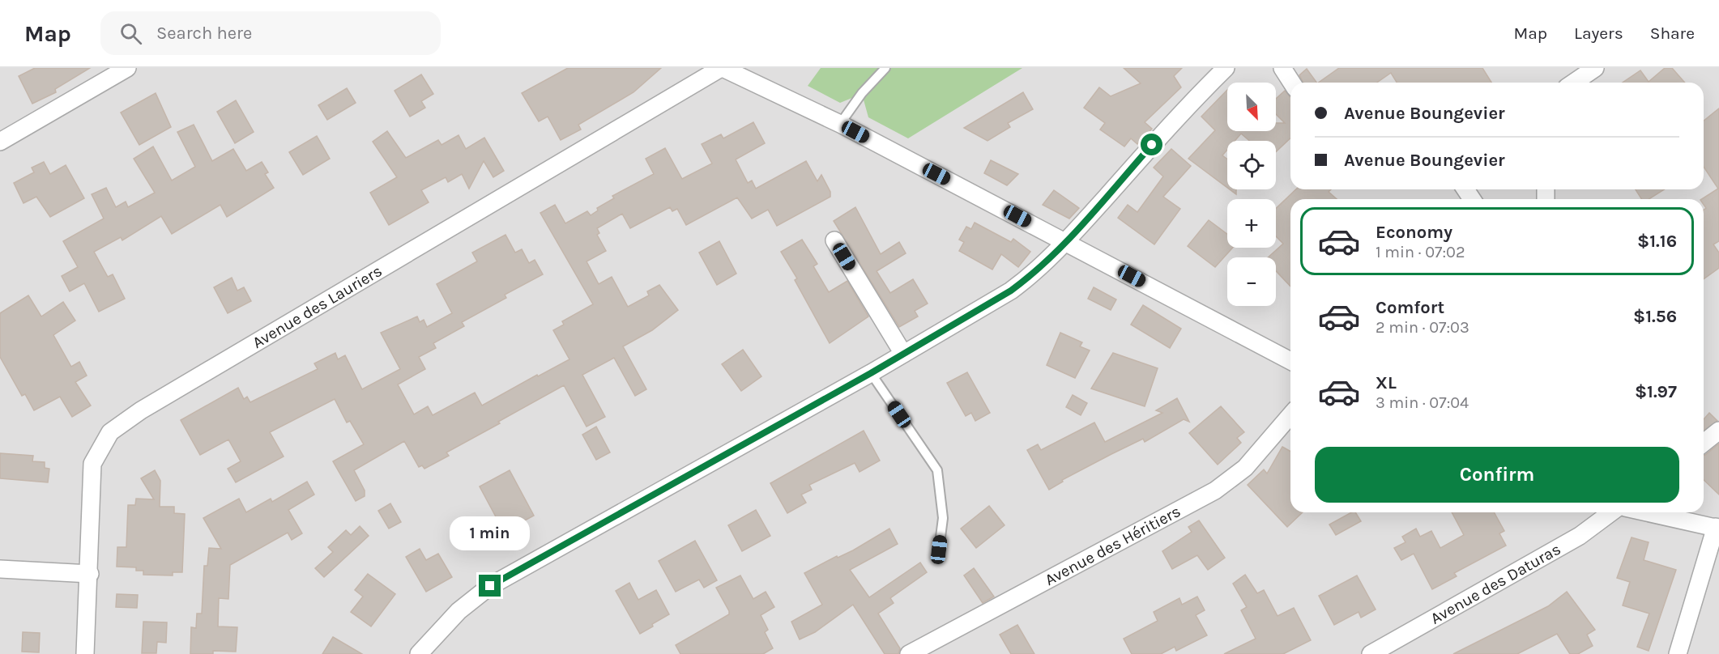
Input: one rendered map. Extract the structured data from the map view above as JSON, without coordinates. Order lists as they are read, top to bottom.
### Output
{
  "streets": {
    "street": ["Avenue des Lauriers", "Avenue des Héritiers", "Avenue des Daturas"]
  },
  "north": "bottom right",
  "page": {
    "header": "Map",
    "search": "Search here",
    "nav": ["Map", "Layers", "Share"],
    "map_buttons": ["+", "−"],
    "banner": ["Avenue Boungevier", "Avenue Boungevier"],
    "list": [
      {
        "name": "Economy",
        "note": "1 min · 07:02",
        "value": "$1.16"
      },
      {
        "name": "Comfort",
        "note": "2 min · 07:03",
        "value": "$1.56"
      },
      {
        "name": "XL",
        "note": "3 min · 07:04",
        "value": "$1.97"
      }
    ],
    "buttons": "Confirm",
    "bubble": "1 min"
  }
}
